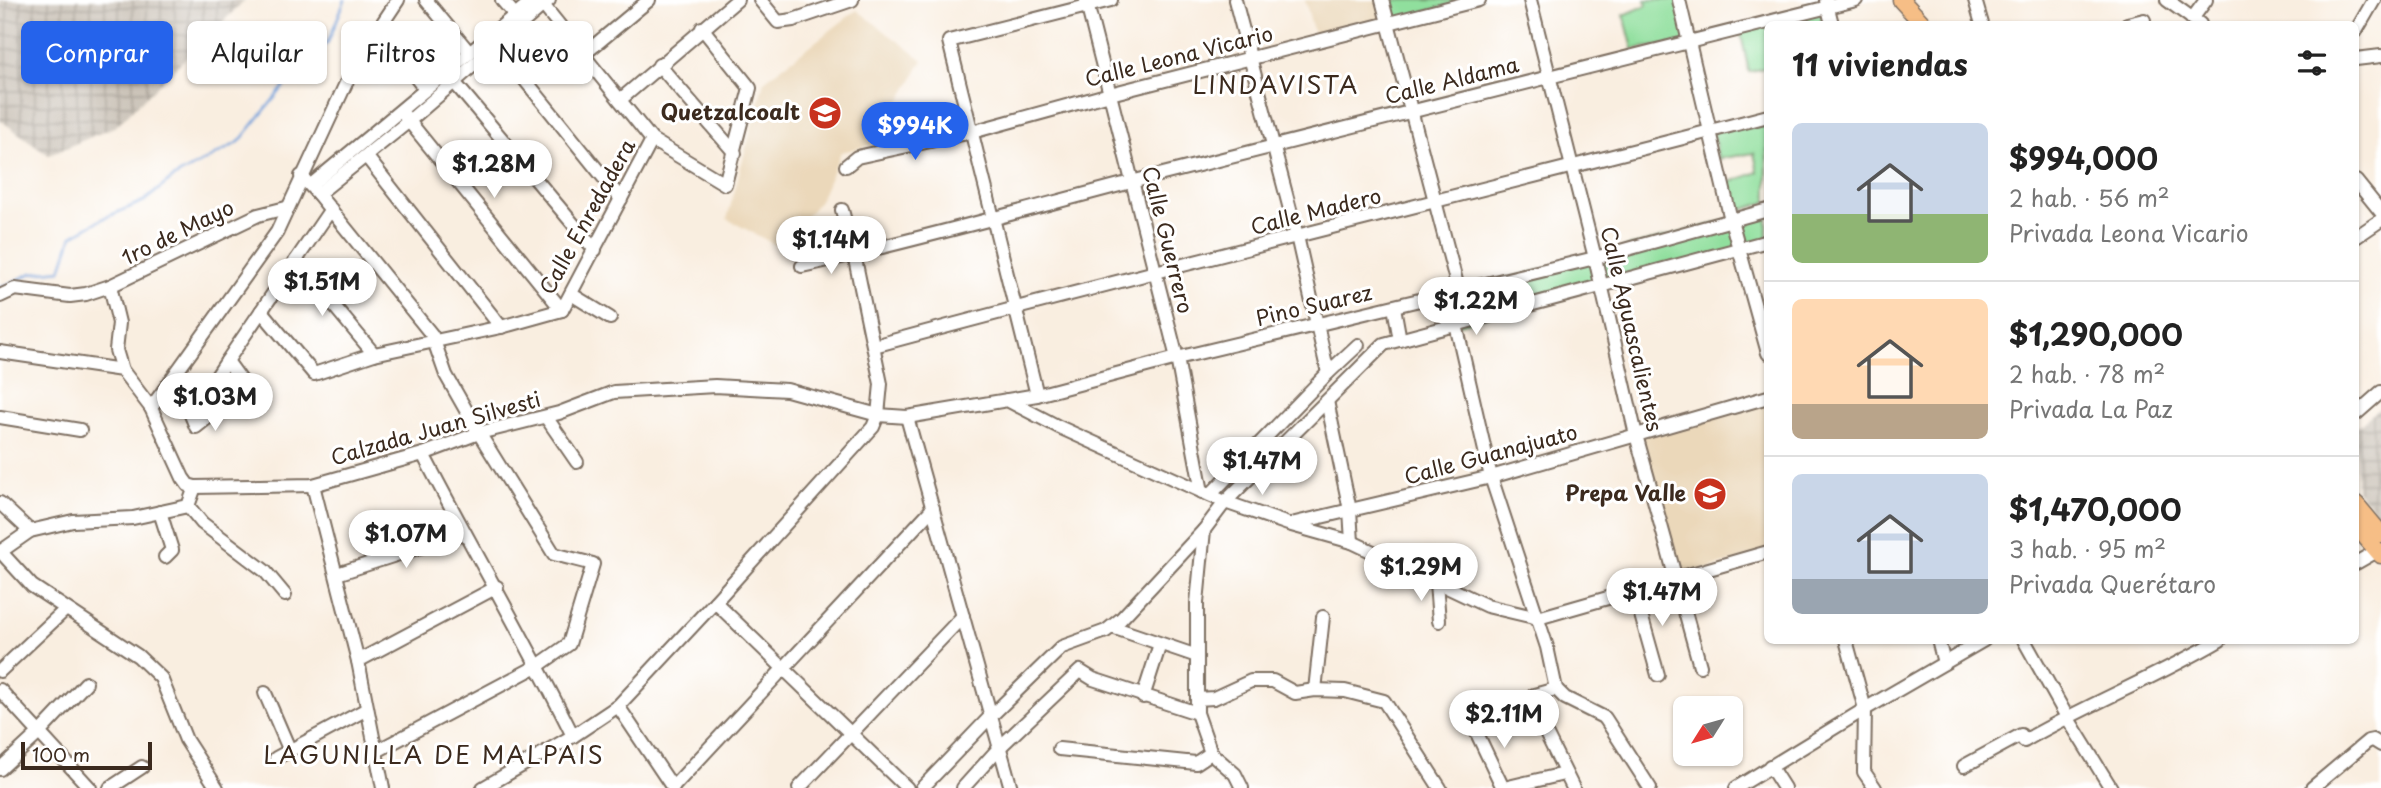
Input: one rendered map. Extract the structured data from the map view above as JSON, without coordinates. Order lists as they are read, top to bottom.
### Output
{
  "streets": {
    "street": [
      "Calle Leona Vicario",
      "Calle Aldama",
      "Calle Madero",
      "Calle Enredadera",
      "1ro de Mayo",
      "Calle Guerrero",
      "Pino Suarez",
      "Calle Aguascalientes",
      "Calzada Juan Silvesti",
      "Calle Guanajuato"
    ]
  },
  "crossings": [
    ["Calle Leona Vicario", "Calle Guerrero"],
    ["Calle Aldama", "Calle Guerrero"],
    ["Calle Aldama", "Calle Aguascalientes"],
    ["Calle Madero", "Calle Guerrero"],
    ["Calle Madero", "Calle Aguascalientes"],
    ["Calle Guerrero", "Pino Suarez"],
    ["Pino Suarez", "Calle Aguascalientes"],
    ["Pino Suarez", "Calzada Juan Silvesti"],
    ["Calle Aguascalientes", "Calle Guanajuato"]
  ],
  "districts": ["LINDAVISTA", "LAGUNILLA DE MALPAIS"],
  "places": {
    "school or university": ["Quetzalcoalt", "Prepa Valle"]
  },
  "scale_bar": "100 m",
  "north": "bottom left",
  "page": {
    "chip": [
      "Comprar",
      "Alquilar",
      "Filtros",
      "Nuevo"
    ],
    "heading": "11 viviendas",
    "price": [
      "$994K",
      "$1.28M",
      "$1.14M",
      "$1.51M",
      "$1.22M",
      "$1.03M",
      "$1.47M",
      "$1.07M",
      "$1.29M",
      "$1.47M",
      "$2.11M"
    ],
    "list": [
      {
        "name": "$994,000",
        "note": "2 hab. · 56 m² · Privada Leona Vicario"
      },
      {
        "name": "$1,290,000",
        "note": "2 hab. · 78 m² · Privada La Paz"
      },
      {
        "name": "$1,470,000",
        "note": "3 hab. · 95 m² · Privada Querétaro"
      }
    ],
    "scale": "100 m"
  }
}
